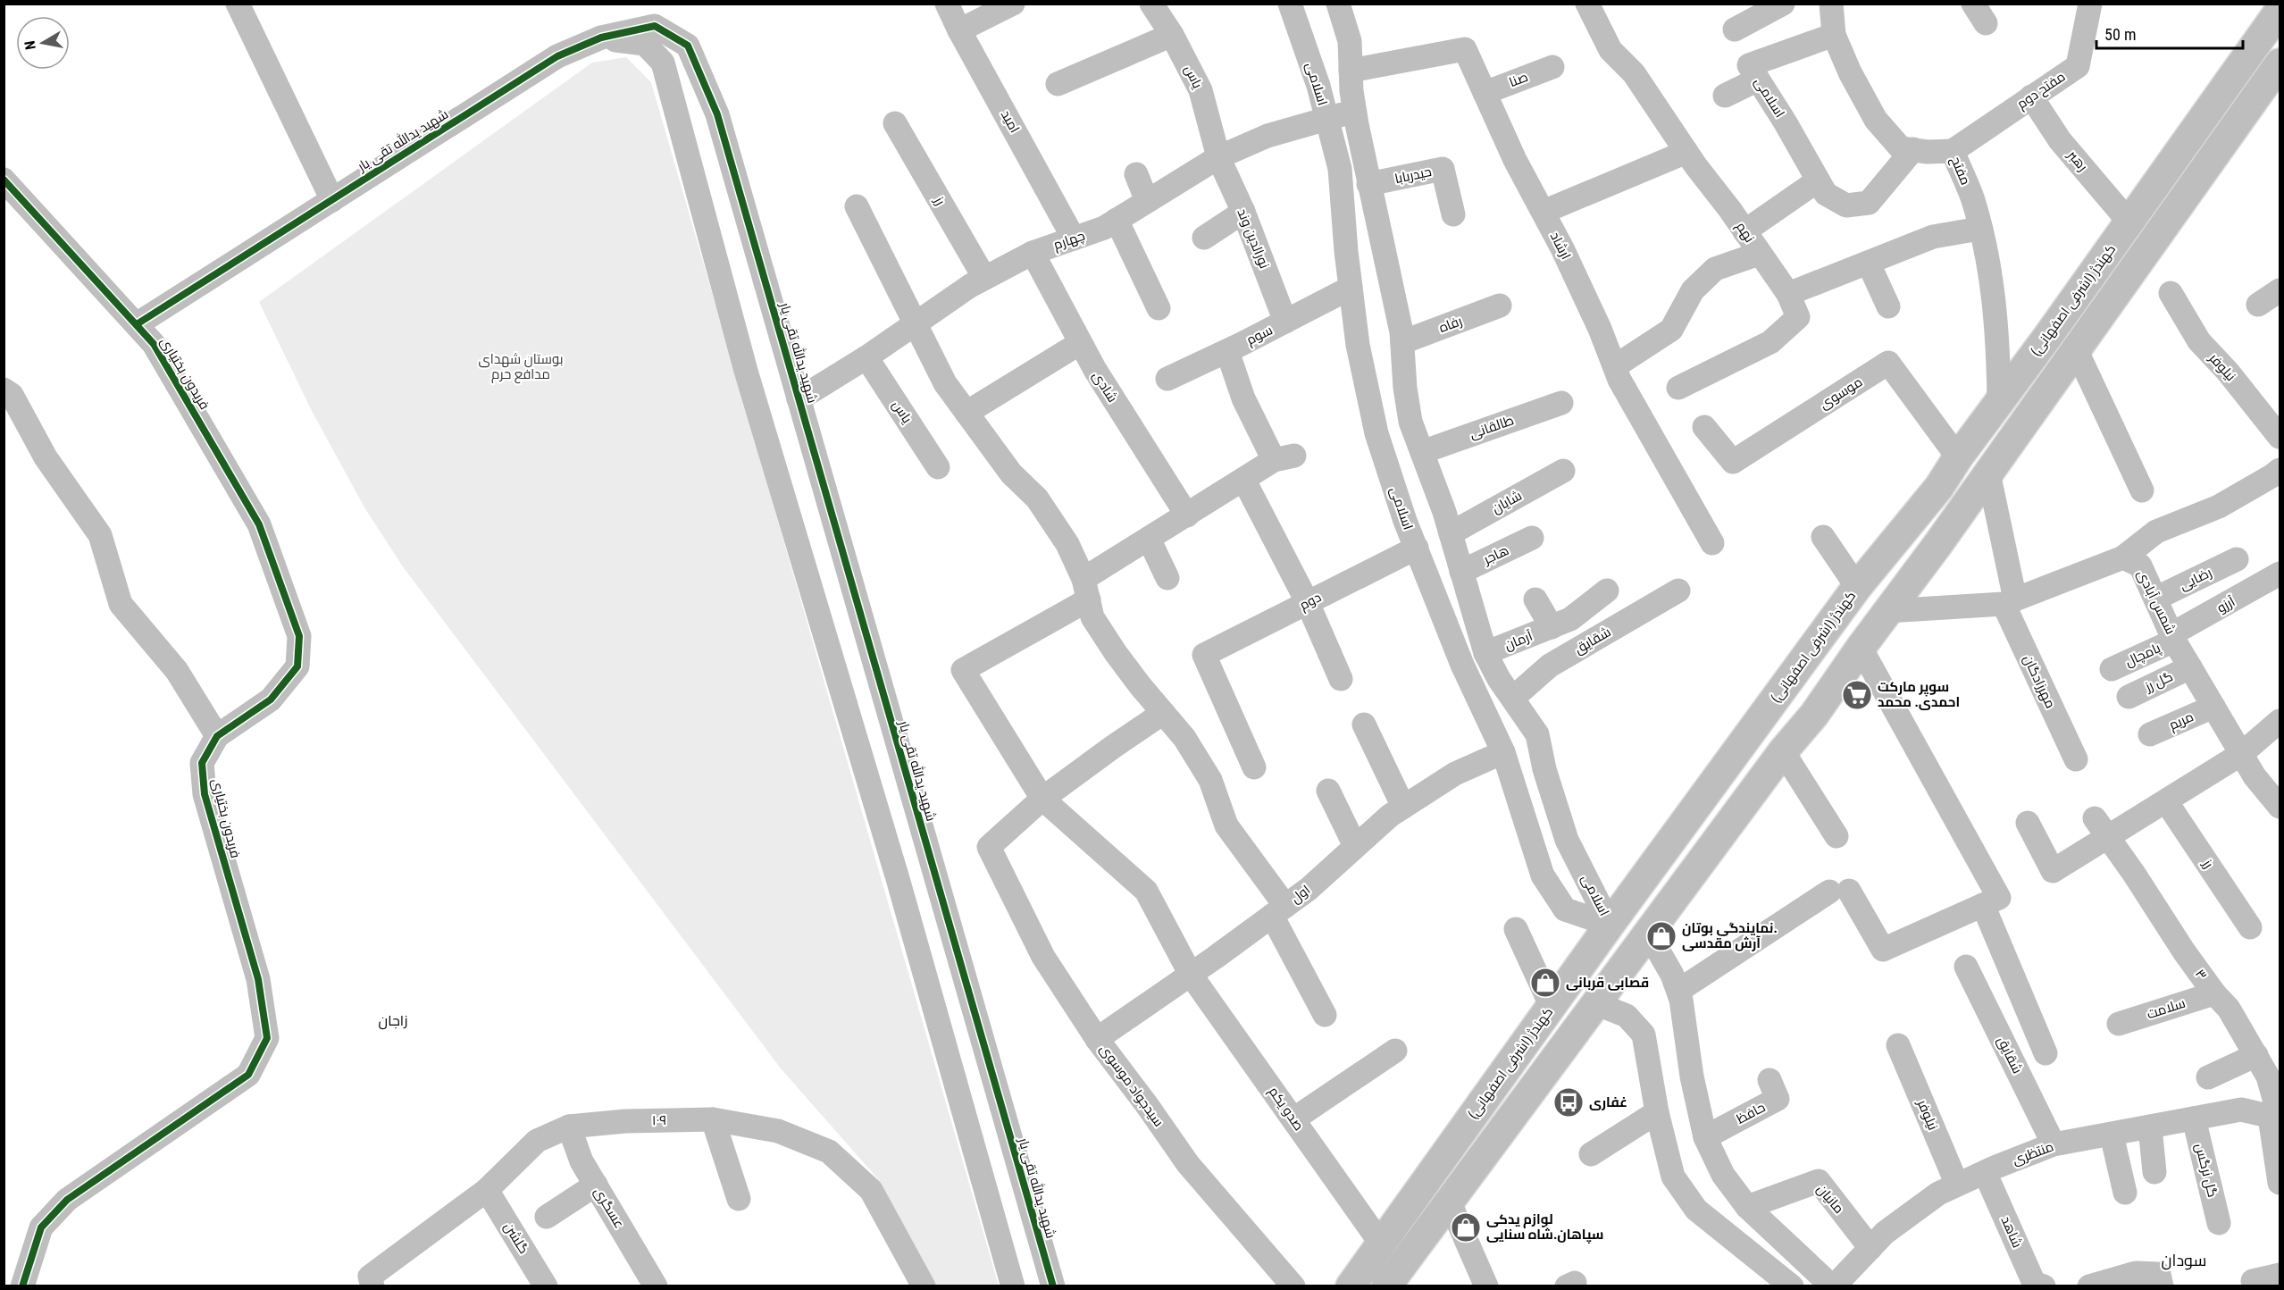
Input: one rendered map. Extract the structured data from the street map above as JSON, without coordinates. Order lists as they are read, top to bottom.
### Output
{
  "streets": {
    "main road": ["کهندژ (اشرفی اصفهانی)"],
    "street": [
      "یاس",
      "صنا",
      "اسلامی",
      "مفتح دوم",
      "امید",
      "شهید یدالله تقی یار",
      "رهبر",
      "مفتح",
      "حیدربابا",
      "رز",
      "نهم",
      "نورالدین وند",
      "چهارم",
      "ارشاد",
      "رفاه",
      "سوم",
      "نیلوفر",
      "فریدون بختیاری",
      "شادی",
      "موسوی",
      "طالقانی",
      "شایان",
      "هاجر",
      "رضایی",
      "دوم",
      "شمس آبادی",
      "آرزو",
      "آرمان",
      "شقایق",
      "پامچال",
      "مهرزادگان",
      "گل رز",
      "مریم",
      "اول",
      "۳",
      "سلامت",
      "سیدجواد موسوی",
      "صدو یکم",
      "حافظ",
      "۱۰۹",
      "منتظری",
      "گل نرگس",
      "مانیان",
      "عسگری",
      "شاهد",
      "گلشن"
    ]
  },
  "crossings": [
    ["یاس", "نورالدین وند"],
    ["یاس", "چهارم"],
    ["صنا", "ارشاد"],
    ["اسلامی", "مفتح"],
    ["اسلامی", "حیدربابا"],
    ["اسلامی", "چهارم"],
    ["اسلامی", "ارشاد"],
    ["اسلامی", "کهندژ (اشرفی اصفهانی)"],
    ["اسلامی", "رفاه"],
    ["اسلامی", "سوم"],
    ["اسلامی", "طالقانی"],
    ["اسلامی", "شایان"],
    ["اسلامی", "هاجر"],
    ["اسلامی", "دوم"],
    ["اسلامی", "آرمان"],
    ["اسلامی", "شقایق"],
    ["اسلامی", "اول"],
    ["مفتح دوم", "رهبر"],
    ["مفتح دوم", "مفتح"],
    ["امید", "چهارم"],
    ["شهید یدالله تقی یار", "چهارم"],
    ["شهید یدالله تقی یار", "فریدون بختیاری"],
    ["رهبر", "کهندژ (اشرفی اصفهانی)"],
    ["مفتح", "کهندژ (اشرفی اصفهانی)"],
    ["رز", "چهارم"],
    ["نورالدین وند", "چهارم"],
    ["نورالدین وند", "سوم"],
    ["چهارم", "شادی"],
    ["کهندژ (اشرفی اصفهانی)", "موسوی"],
    ["کهندژ (اشرفی اصفهانی)", "صدو یکم"],
    ["نیلوفر", "منتظری"],
    ["رضایی", "شمس آبادی"],
    ["شمس آبادی", "آرزو"],
    ["شمس آبادی", "پامچال"],
    ["شمس آبادی", "مهرزادگان"],
    ["شمس آبادی", "گل رز"],
    ["شمس آبادی", "مریم"],
    ["آرزو", "پامچال"],
    ["شقایق", "منتظری"],
    ["اول", "سیدجواد موسوی"],
    ["اول", "صدو یکم"],
    ["۳", "سلامت"],
    ["۳", "منتظری"],
    ["سیدجواد موسوی", "صدو یکم"],
    ["۱۰۹", "عسگری"],
    ["۱۰۹", "گلشن"],
    ["منتظری", "گل نرگس"],
    ["منتظری", "مانیان"],
    ["منتظری", "شاهد"]
  ],
  "districts": ["زاجان", "سودان"],
  "parks": ["بوستان شهدای مدافع حرم"],
  "places": {
    "supermarket": ["سوپر مارکت احمدی. محمد"],
    "shop": ["نمایندگی بوتان. آرش مقدسی", "قصابی قربانی", "لوازم یدکی سپاهان.شاه سنایی"],
    "bus stop": ["غفاری"]
  },
  "scale_bar": "50 m",
  "north": "left"
}
